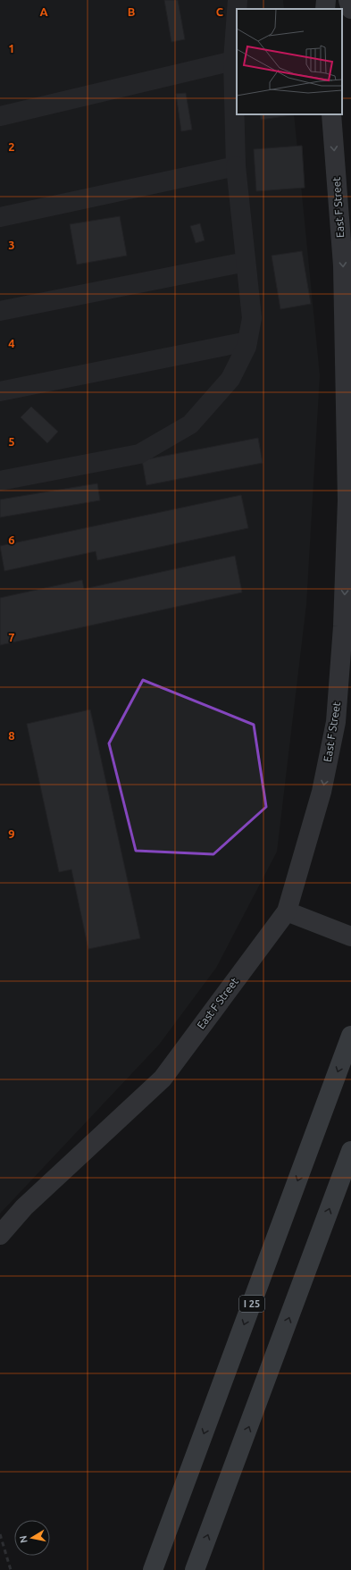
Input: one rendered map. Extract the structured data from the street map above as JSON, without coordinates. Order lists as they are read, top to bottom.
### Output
{
  "streets": {
    "highway": ["I 25"],
    "main road": ["East F Street"]
  },
  "one_way": ["East F Street"],
  "north": "left",
  "grid": {
    "columns": ["A", "B", "C"],
    "rows": [
      "1",
      "2",
      "3",
      "4",
      "5",
      "6",
      "7",
      "8",
      "9"
    ]
  }
}
